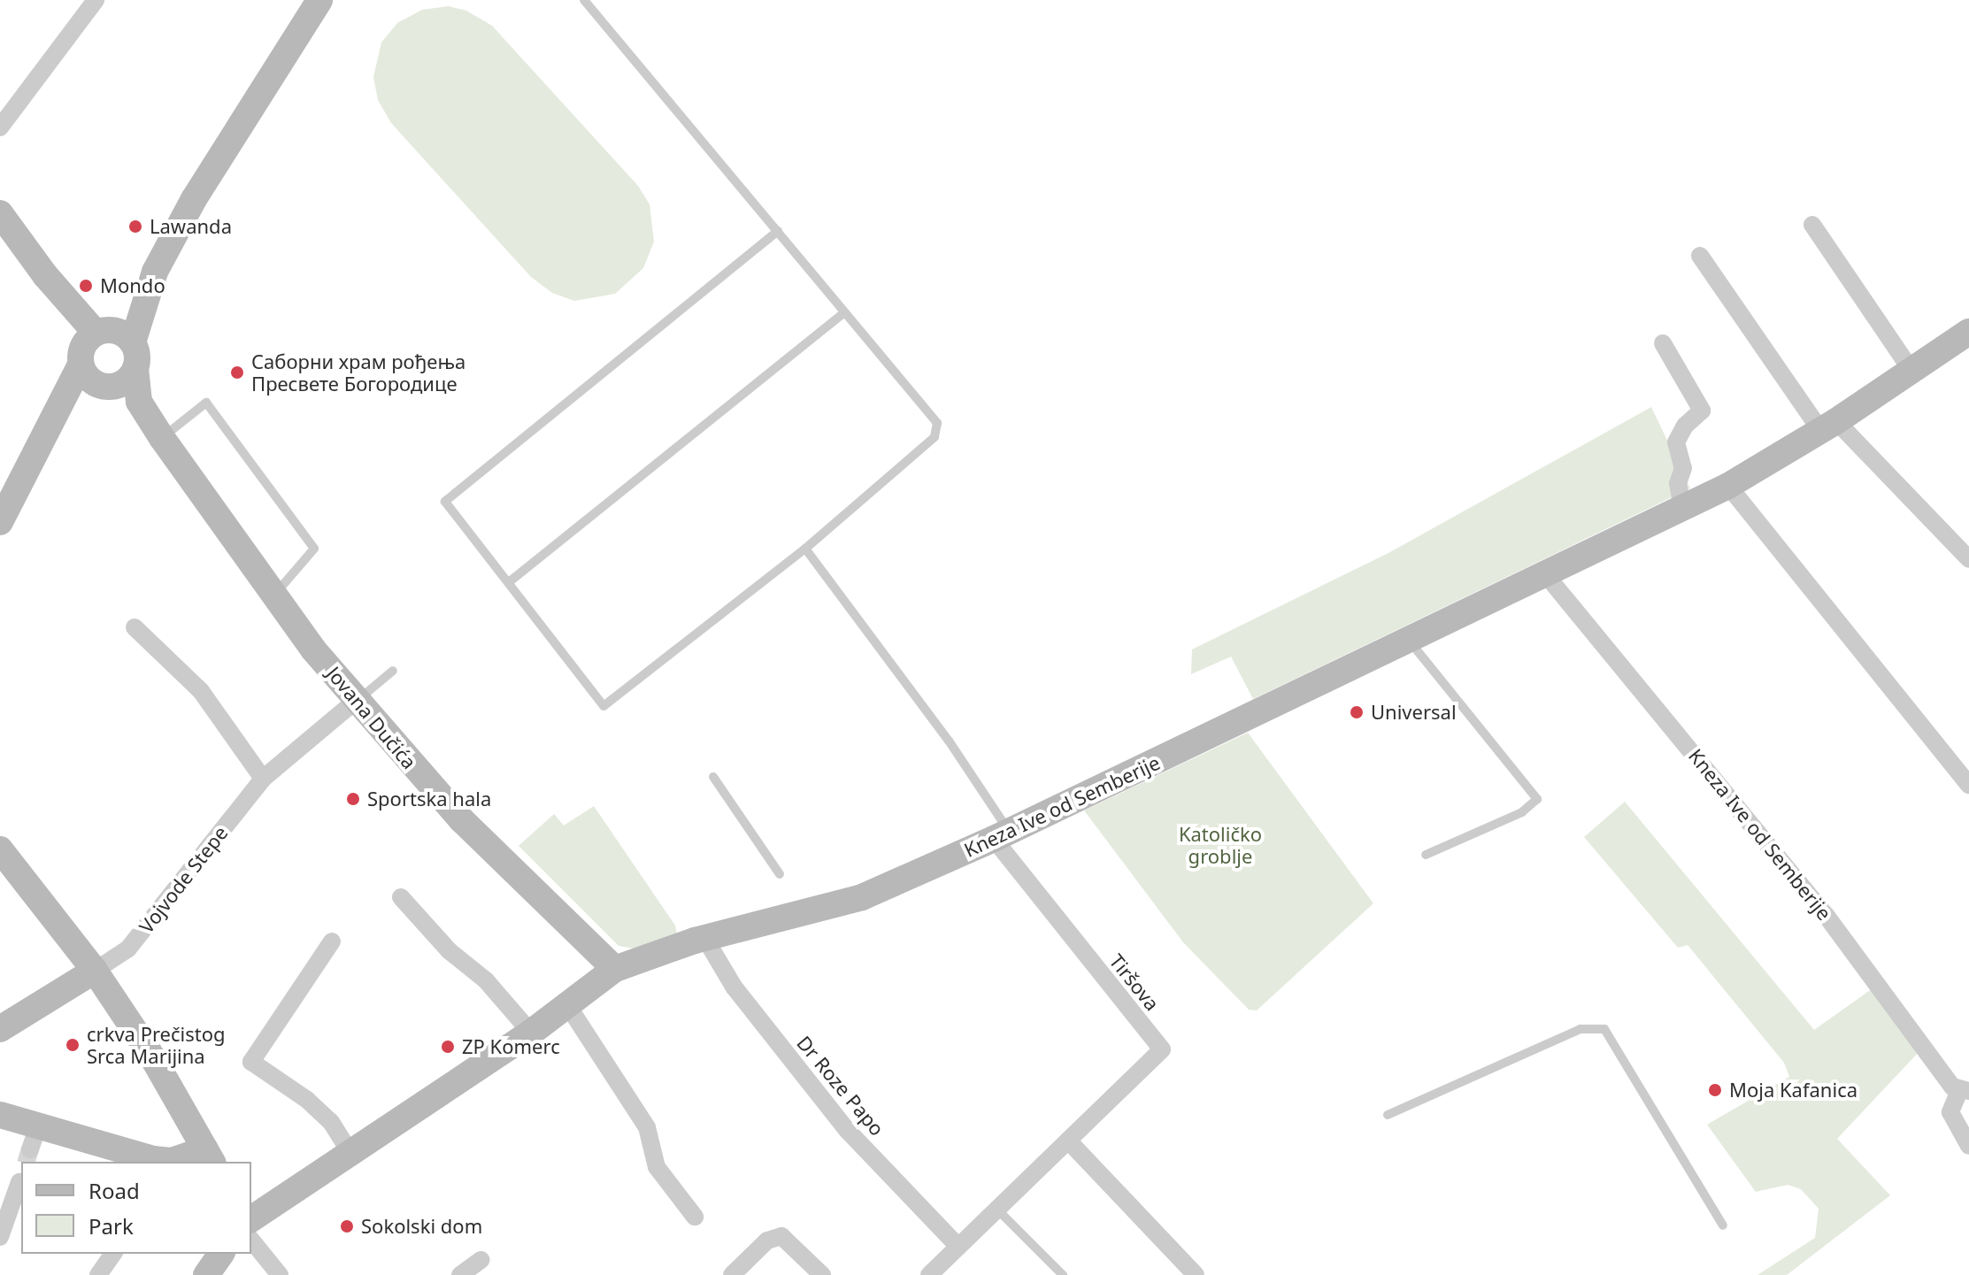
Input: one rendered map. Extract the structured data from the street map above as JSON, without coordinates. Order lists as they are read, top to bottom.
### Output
{
  "streets": {
    "street": [
      "Jovana Dučića",
      "Kneza Ive od Semberije",
      "Vojvode Stepe",
      "Tiršova",
      "Dr Roze Papo"
    ]
  },
  "crossings": [
    ["Jovana Dučića", "Kneza Ive od Semberije"],
    ["Jovana Dučića", "Vojvode Stepe"],
    ["Kneza Ive od Semberije", "Tiršova"],
    ["Kneza Ive od Semberije", "Dr Roze Papo"],
    ["Tiršova", "Dr Roze Papo"]
  ],
  "parks": ["Katoličko groblje"],
  "places": [
    "Lawanda",
    "Mondo",
    "Саборни храм рођења Пресвете Богородице",
    "Universal",
    "Sportska hala",
    "crkva Prečistog Srca Marijina",
    "ZP Komerc",
    "Moja Kafanica",
    "Sokolski dom"
  ],
  "legend": ["Road", "Park"]
}
